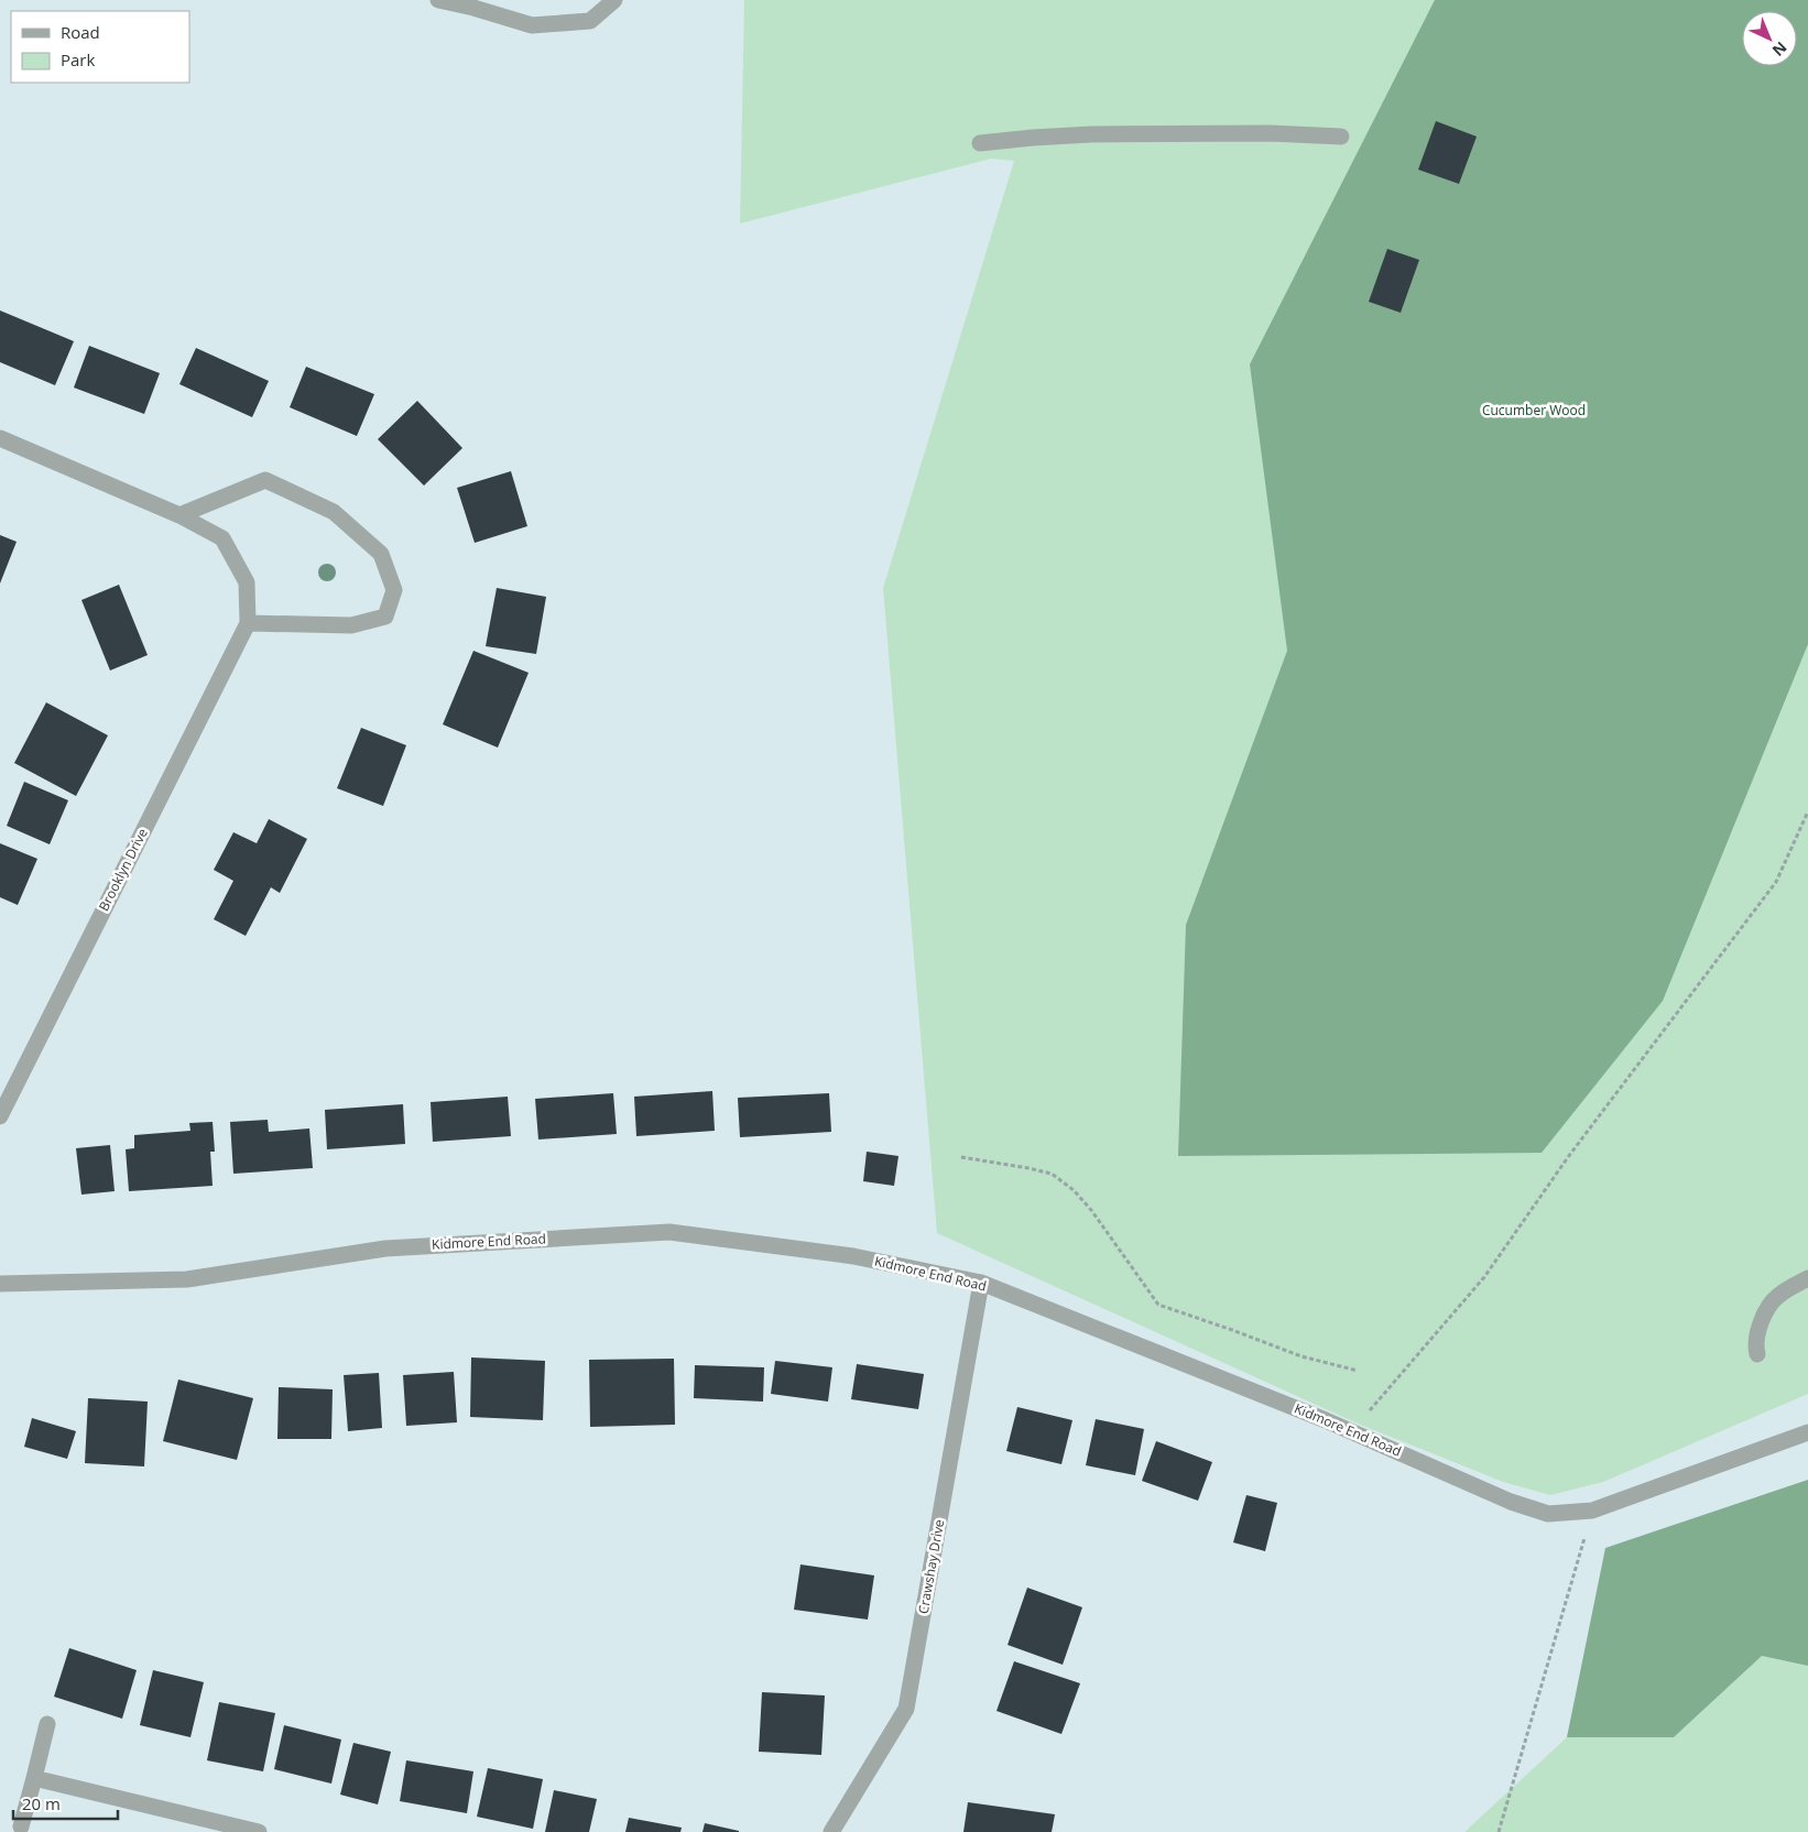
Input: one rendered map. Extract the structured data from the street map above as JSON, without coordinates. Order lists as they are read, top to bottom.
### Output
{
  "streets": {
    "street": ["Brooklyn Drive", "Kidmore End Road", "Crawshay Drive"]
  },
  "crossings": [
    ["Kidmore End Road", "Crawshay Drive"]
  ],
  "parks": ["Cucumber Wood"],
  "legend": ["Road", "Park"],
  "scale_bar": "20 m",
  "north": "bottom right"
}
